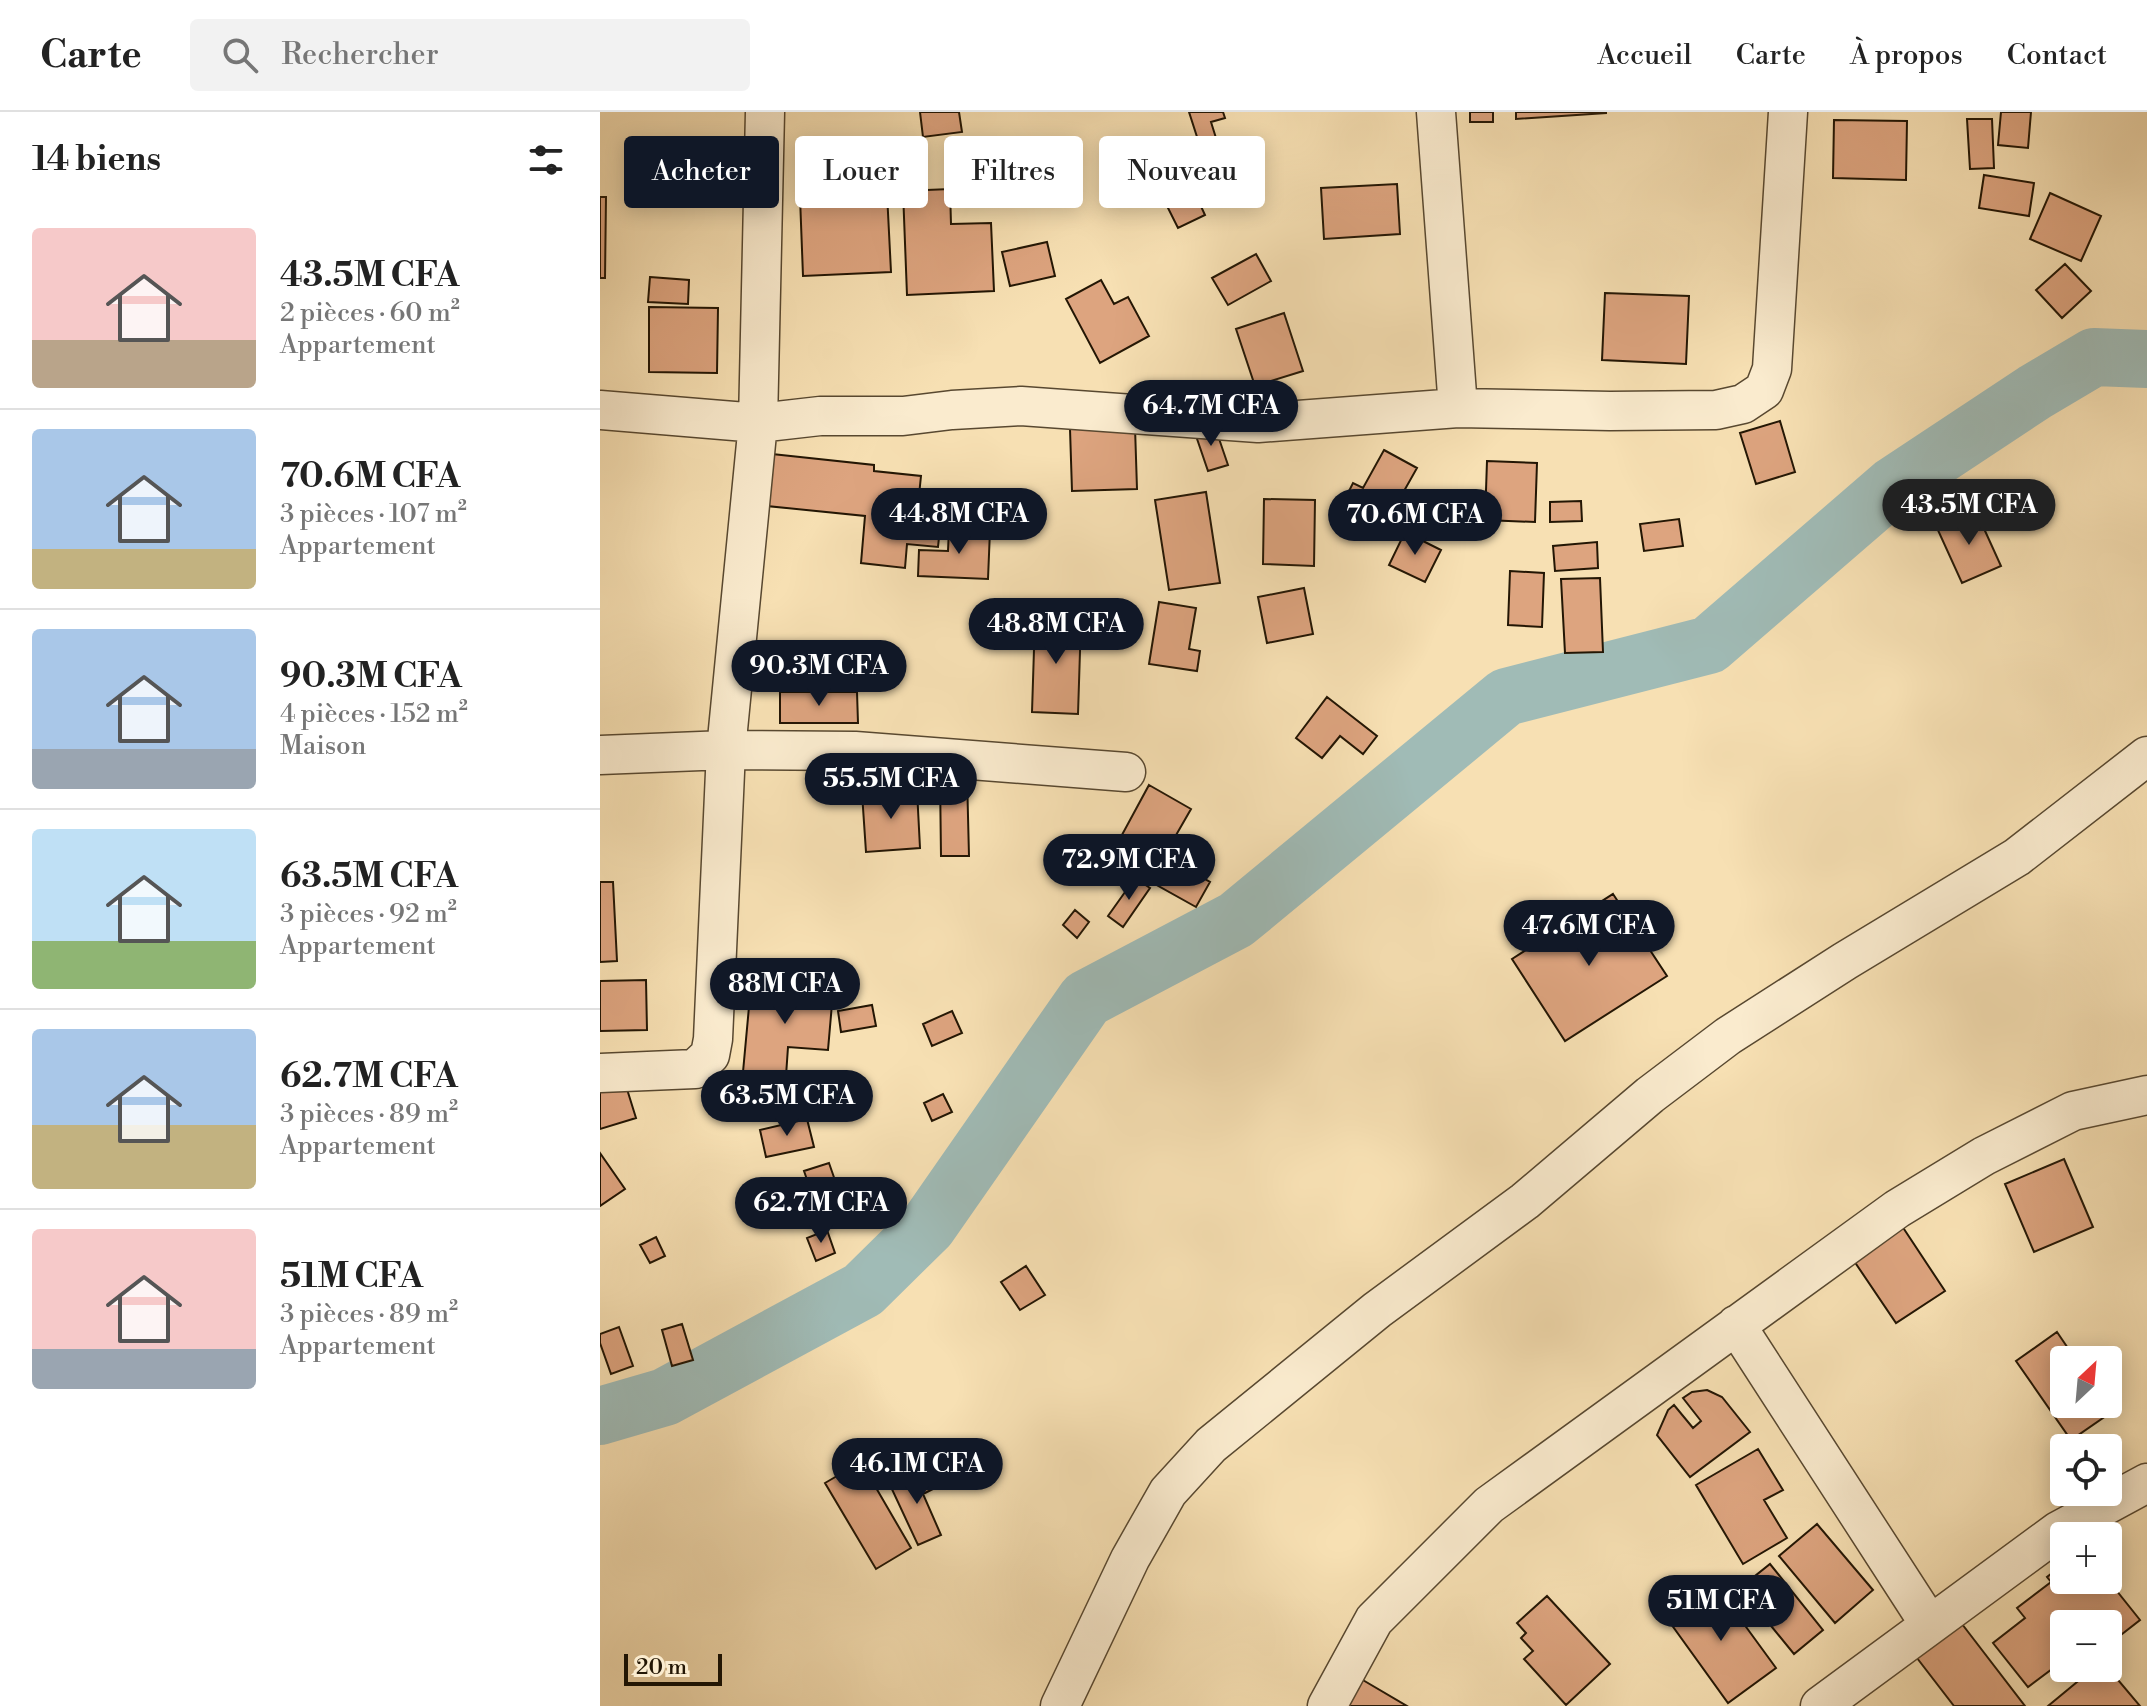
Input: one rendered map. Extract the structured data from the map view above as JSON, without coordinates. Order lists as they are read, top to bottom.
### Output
{
  "scale_bar": "20 m",
  "north": "top right",
  "page": {
    "header": "Carte",
    "search": "Rechercher",
    "nav": [
      "Accueil",
      "Carte",
      "À propos",
      "Contact"
    ],
    "heading": "14 biens",
    "chip": [
      "Acheter",
      "Louer",
      "Filtres",
      "Nouveau"
    ],
    "list": [
      {
        "name": "43.5M CFA",
        "note": "2 pièces · 60 m² · Appartement"
      },
      {
        "name": "70.6M CFA",
        "note": "3 pièces · 107 m² · Appartement"
      },
      {
        "name": "90.3M CFA",
        "note": "4 pièces · 152 m² · Maison"
      },
      {
        "name": "63.5M CFA",
        "note": "3 pièces · 92 m² · Appartement"
      },
      {
        "name": "62.7M CFA",
        "note": "3 pièces · 89 m² · Appartement"
      },
      {
        "name": "51M CFA",
        "note": "3 pièces · 89 m² · Appartement"
      }
    ],
    "price": [
      "64.7M CFA",
      "43.5M CFA",
      "44.8M CFA",
      "70.6M CFA",
      "48.8M CFA",
      "90.3M CFA",
      "55.5M CFA",
      "72.9M CFA",
      "47.6M CFA",
      "88M CFA",
      "63.5M CFA",
      "62.7M CFA",
      "46.1M CFA",
      "51M CFA"
    ],
    "map_buttons": ["+", "−"],
    "scale": "20 m"
  }
}
